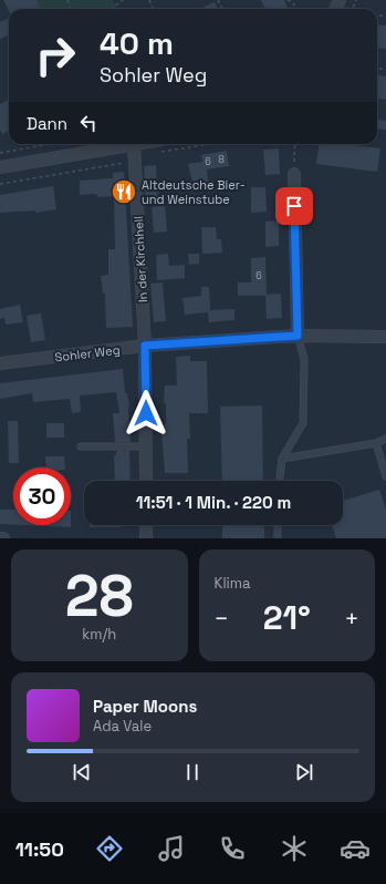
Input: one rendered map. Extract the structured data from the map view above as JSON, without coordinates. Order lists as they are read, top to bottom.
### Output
{
  "streets": {
    "street": ["In der Kirchhell", "Sohler Weg"]
  },
  "crossings": [
    ["In der Kirchhell", "Sohler Weg"]
  ],
  "places": {
    "restaurant": ["Altdeutsche Bier- und Weinstube"]
  },
  "house_numbers": ["8", "6", "6"],
  "page": {
    "turn": ["40 m", "Sohler Weg"],
    "then": "Dann",
    "limit": "30",
    "trip": "11:51 · 1 Min. · 220 m",
    "tile": [
      ["28", "km/h"],
      "Klima"
    ],
    "heat": ["−", "21°", "+"],
    "song": ["Paper Moons", "Ada Vale"],
    "tabs": "11:50"
  }
}
